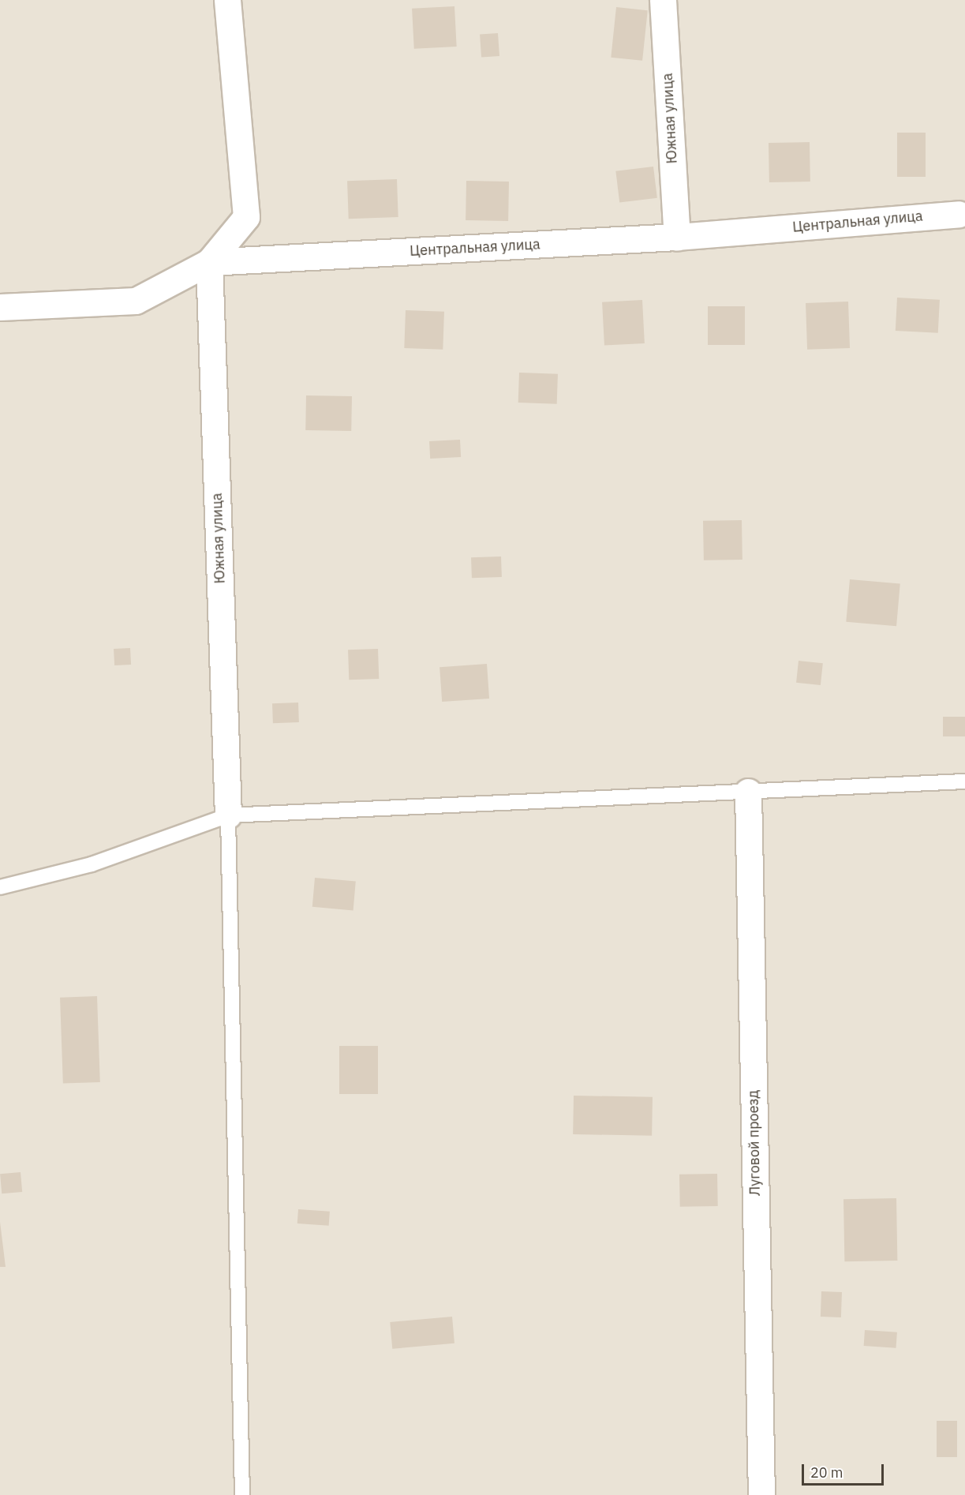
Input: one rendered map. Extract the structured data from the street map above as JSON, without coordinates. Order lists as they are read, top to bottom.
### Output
{
  "streets": {
    "street": ["Южная улица", "Центральная улица", "Луговой проезд"]
  },
  "crossings": [
    ["Южная улица", "Центральная улица"]
  ],
  "scale_bar": "20 m"
}
